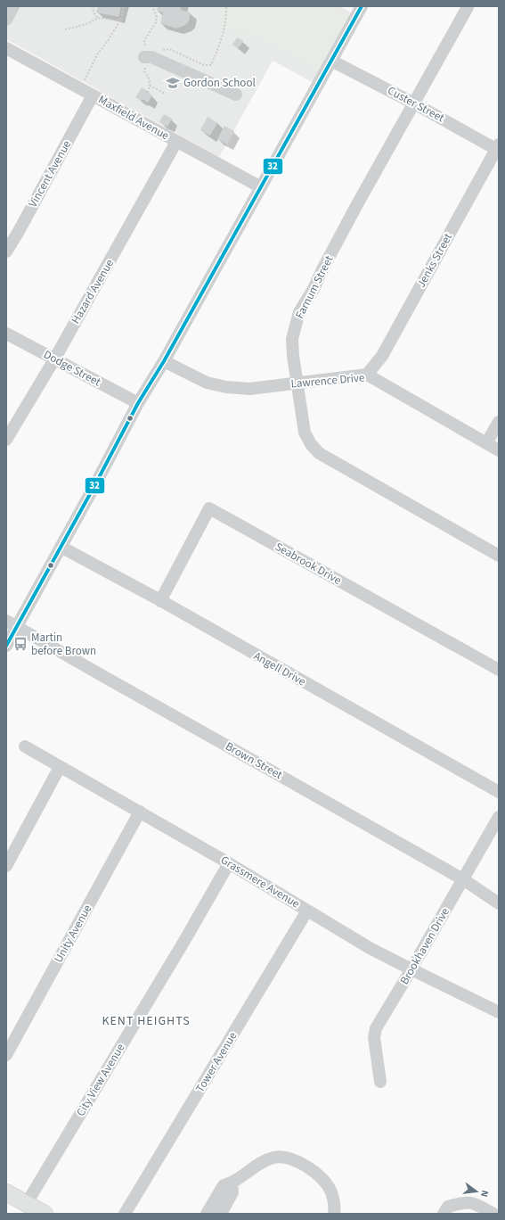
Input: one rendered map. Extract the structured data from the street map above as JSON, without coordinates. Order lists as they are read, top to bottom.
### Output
{
  "streets": {
    "street": [
      "Custer Street",
      "Maxfield Avenue",
      "Vincent Avenue",
      "Jenks Street",
      "Farnum Street",
      "Hazard Avenue",
      "Dodge Street",
      "Lawrence Drive",
      "Seabrook Drive",
      "Angell Drive",
      "Brown Street",
      "Grassmere Avenue",
      "Unity Avenue",
      "Brookhaven Drive",
      "Tower Avenue",
      "City View Avenue"
    ]
  },
  "crossings": [
    ["Custer Street", "Jenks Street"],
    ["Custer Street", "Farnum Street"],
    ["Maxfield Avenue", "Vincent Avenue"],
    ["Maxfield Avenue", "Hazard Avenue"],
    ["Jenks Street", "Lawrence Drive"],
    ["Farnum Street", "Lawrence Drive"],
    ["Hazard Avenue", "Dodge Street"],
    ["Seabrook Drive", "Angell Drive"],
    ["Brown Street", "Brookhaven Drive"],
    ["Grassmere Avenue", "Unity Avenue"],
    ["Grassmere Avenue", "Brookhaven Drive"],
    ["Grassmere Avenue", "Tower Avenue"],
    ["Grassmere Avenue", "City View Avenue"]
  ],
  "districts": ["KENT HEIGHTS"],
  "places": {
    "school or university": ["Gordon School"],
    "bus stop": ["Martin before Brown"]
  },
  "lines": ["transit line 32"],
  "north": "right"
}
